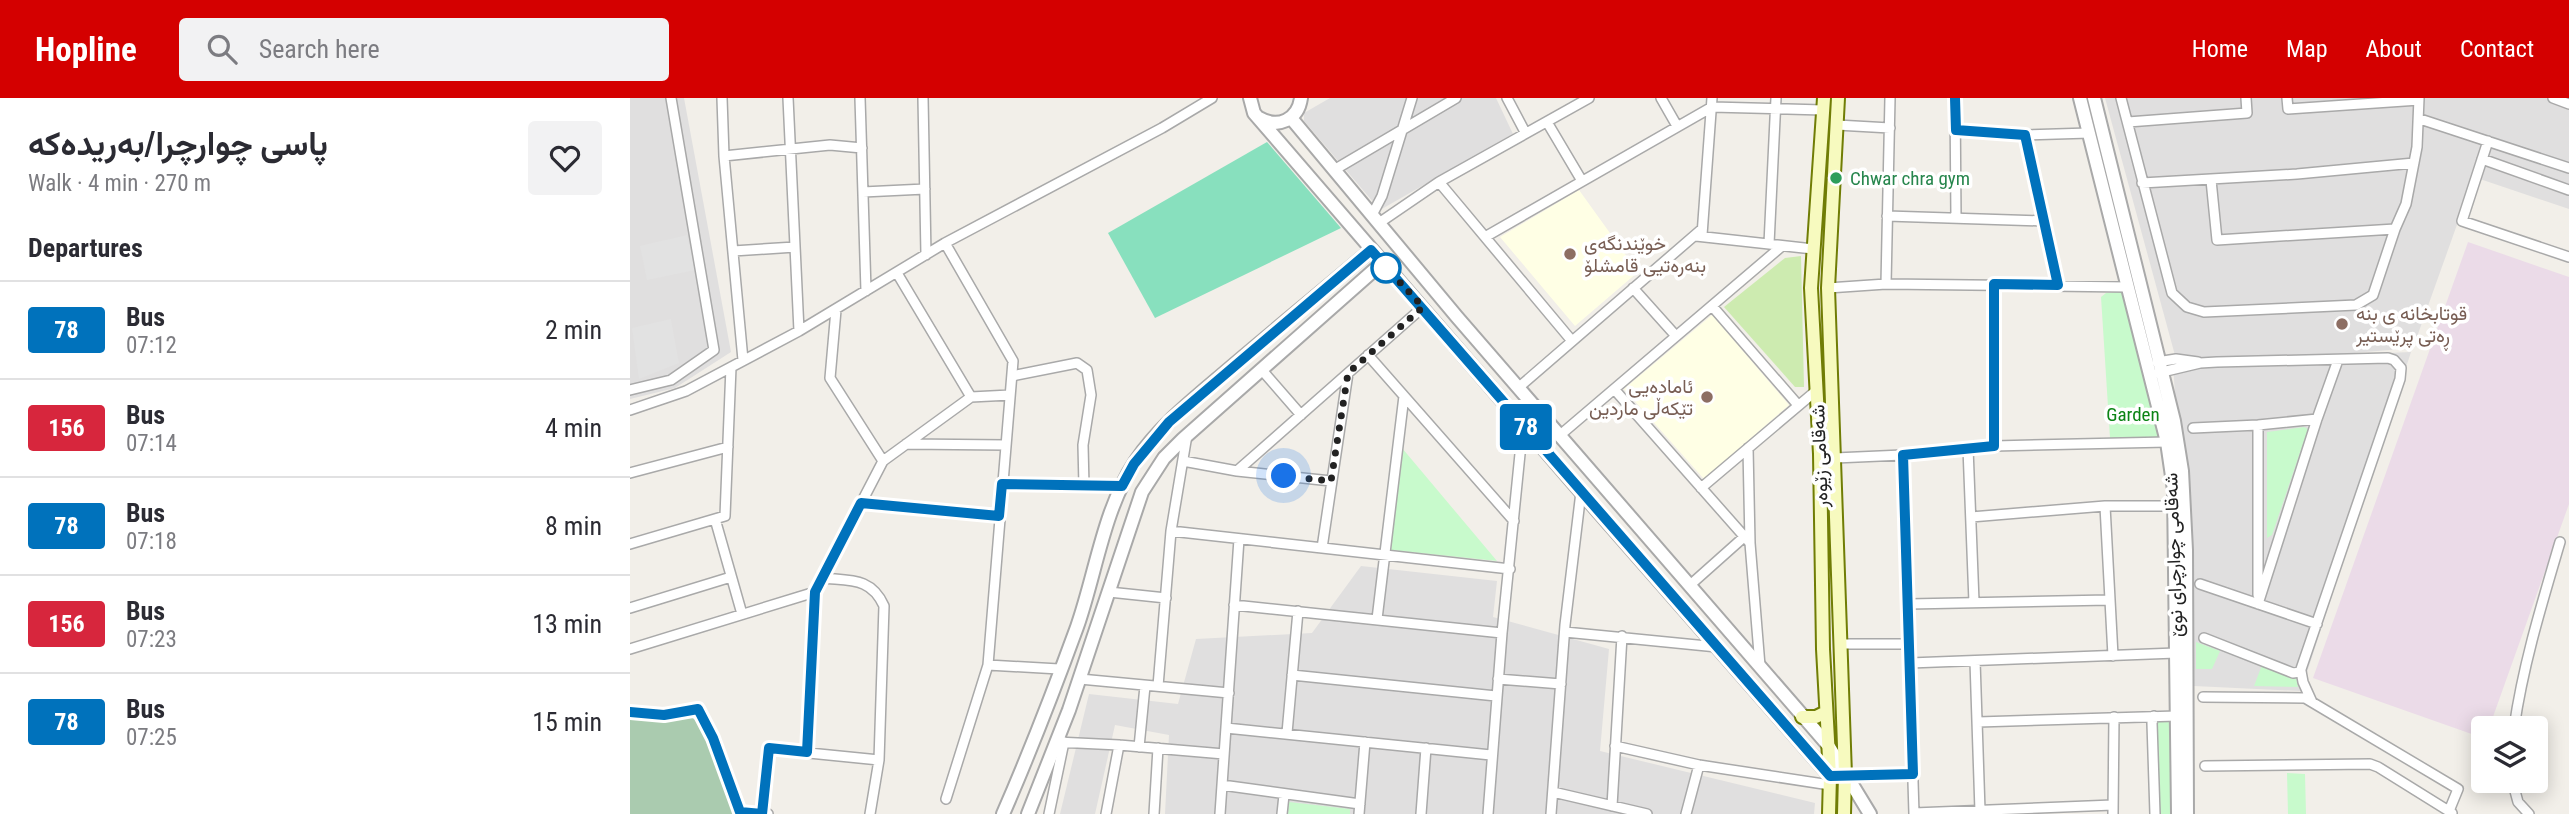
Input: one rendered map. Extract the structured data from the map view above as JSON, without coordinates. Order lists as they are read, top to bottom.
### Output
{
  "streets": {
    "main road": ["شەقامی زێوەر"],
    "street": ["شەقامی چوارچرای نوێ"]
  },
  "parks": ["Garden"],
  "places": [
    "Chwar chra gym",
    "خوێندنگەی بنەرەتیی قامشلۆ",
    "قوتابخانە ی بنە ڕەتی پرێستیر",
    "ئامادەیی تێکەڵی ماردین"
  ],
  "lines": ["bus line 78"],
  "page": {
    "header": "Hopline",
    "search": "Search here",
    "nav": [
      "Home",
      "Map",
      "About",
      "Contact"
    ],
    "heading": [
      ["پاسی چوارچرا/بەریدەکە", "Walk · 4 min · 270 m"],
      "Departures"
    ],
    "on_map": "78",
    "list": [
      {
        "mark": "78",
        "name": "Bus",
        "note": "07:12",
        "value": "2 min"
      },
      {
        "mark": "156",
        "name": "Bus",
        "note": "07:14",
        "value": "4 min"
      },
      {
        "mark": "78",
        "name": "Bus",
        "note": "07:18",
        "value": "8 min"
      },
      {
        "mark": "156",
        "name": "Bus",
        "note": "07:23",
        "value": "13 min"
      },
      {
        "mark": "78",
        "name": "Bus",
        "note": "07:25",
        "value": "15 min"
      }
    ]
  }
}
